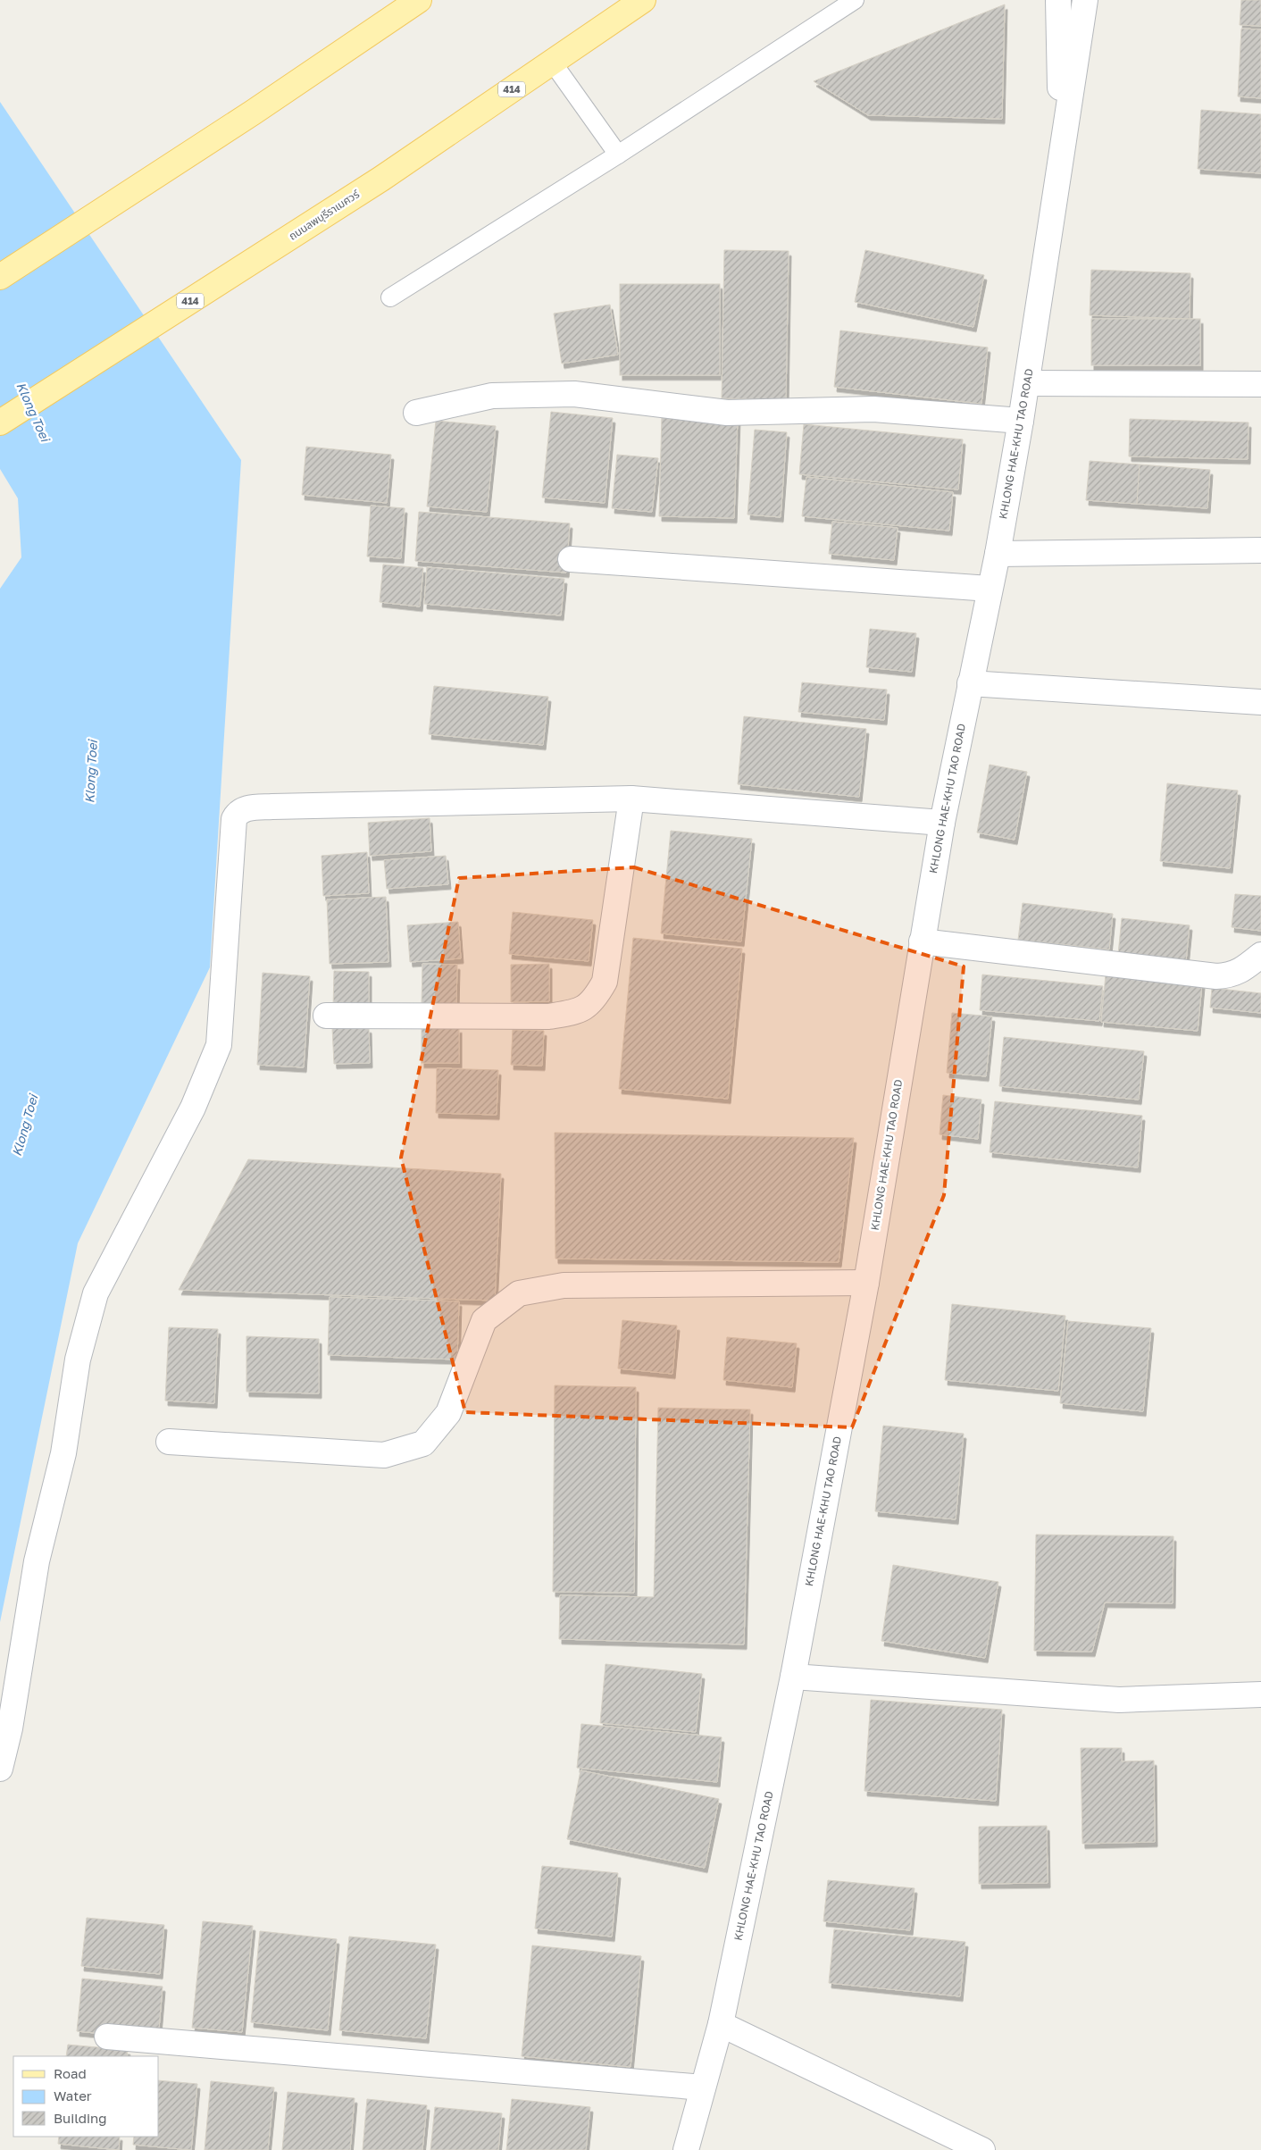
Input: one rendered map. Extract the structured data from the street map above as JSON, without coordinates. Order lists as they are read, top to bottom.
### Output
{
  "streets": {
    "main road": ["414", "ถนนลพบุรีราเมศวร์"],
    "street": ["KHLONG HAE-KHU TAO ROAD"]
  },
  "water": ["Klong Toei"],
  "legend": ["Road", "Water", "Building"]
}
